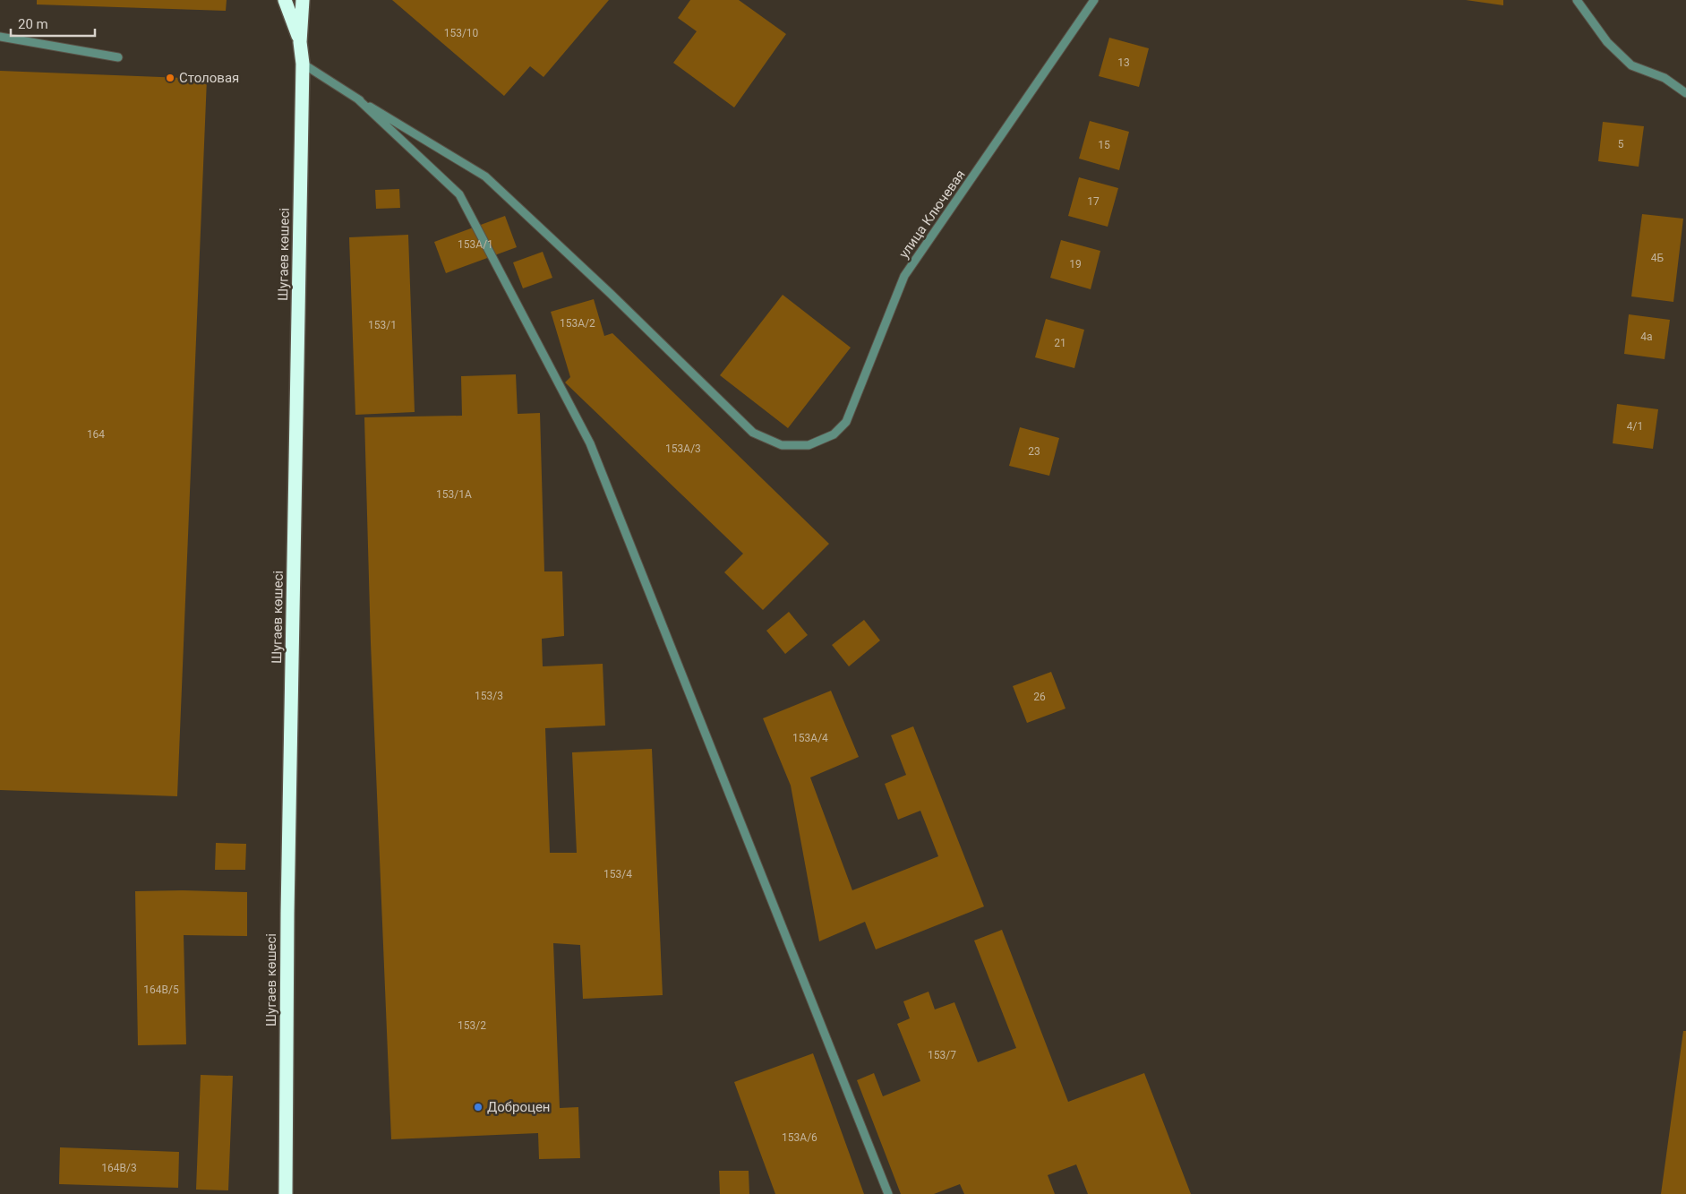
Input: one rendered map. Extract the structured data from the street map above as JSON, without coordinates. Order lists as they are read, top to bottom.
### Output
{
  "streets": {
    "highway": ["Шугаев көшесі"],
    "street": ["улица Ключевая"]
  },
  "places": ["Столовая", "Доброцен"],
  "house_numbers": [
    "153/10",
    "13",
    "5",
    "15",
    "17",
    "153A/1",
    "4Б",
    "19",
    "153A/2",
    "153/1",
    "4а",
    "21",
    "4/1",
    "164",
    "153A/3",
    "23",
    "153/1A",
    "153/3",
    "26",
    "153A/4",
    "153/4",
    "164В/5",
    "153/2",
    "153/7",
    "153A/6",
    "164В/3"
  ],
  "scale_bar": "20 m"
}
